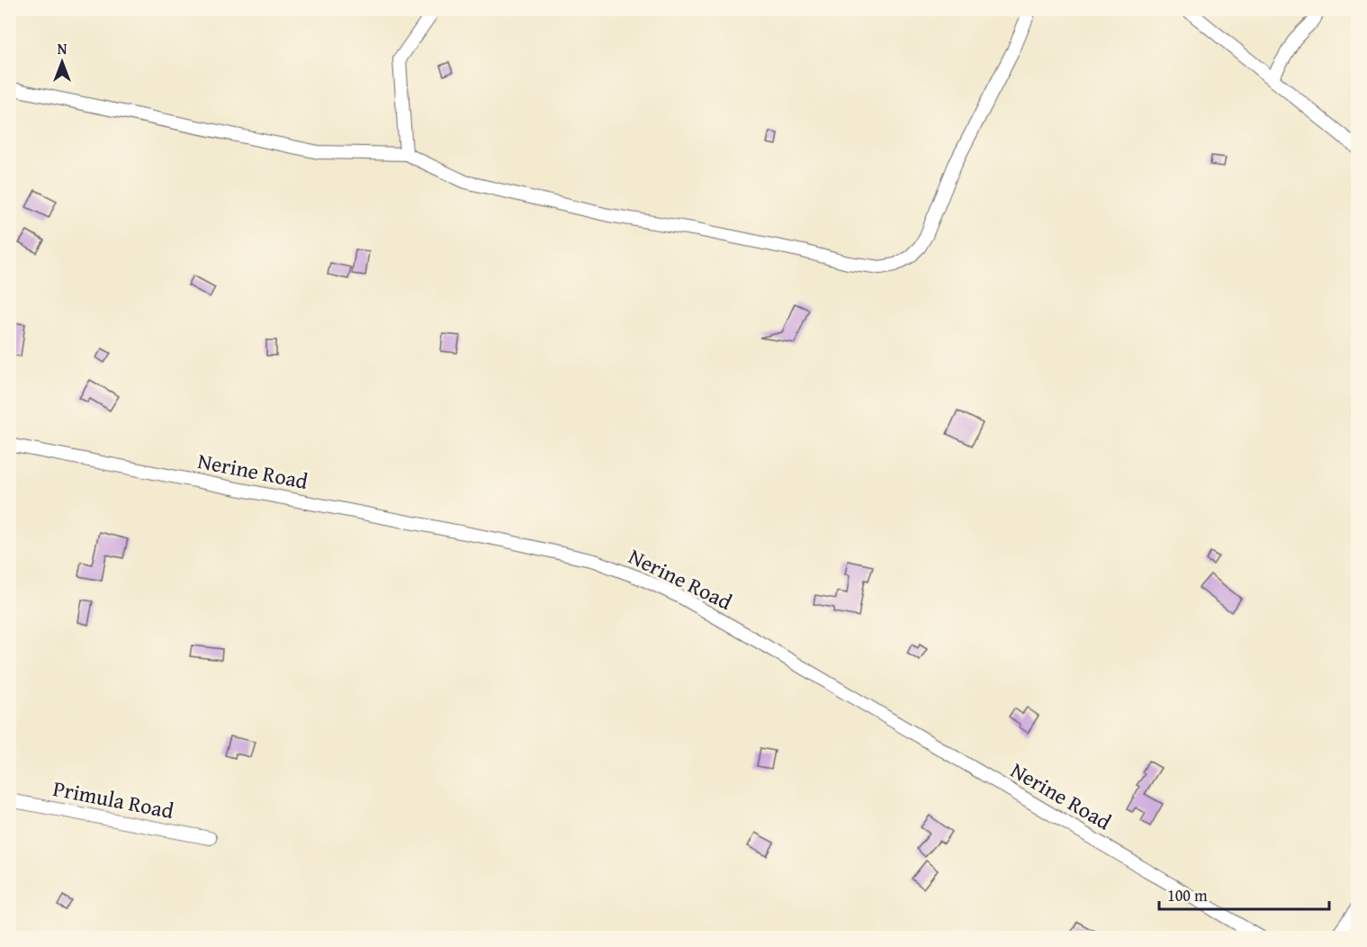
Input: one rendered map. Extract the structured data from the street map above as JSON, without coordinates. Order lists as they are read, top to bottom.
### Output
{
  "streets": {
    "street": ["Nerine Road", "Primula Road"]
  },
  "scale_bar": "100 m",
  "north": "top"
}
